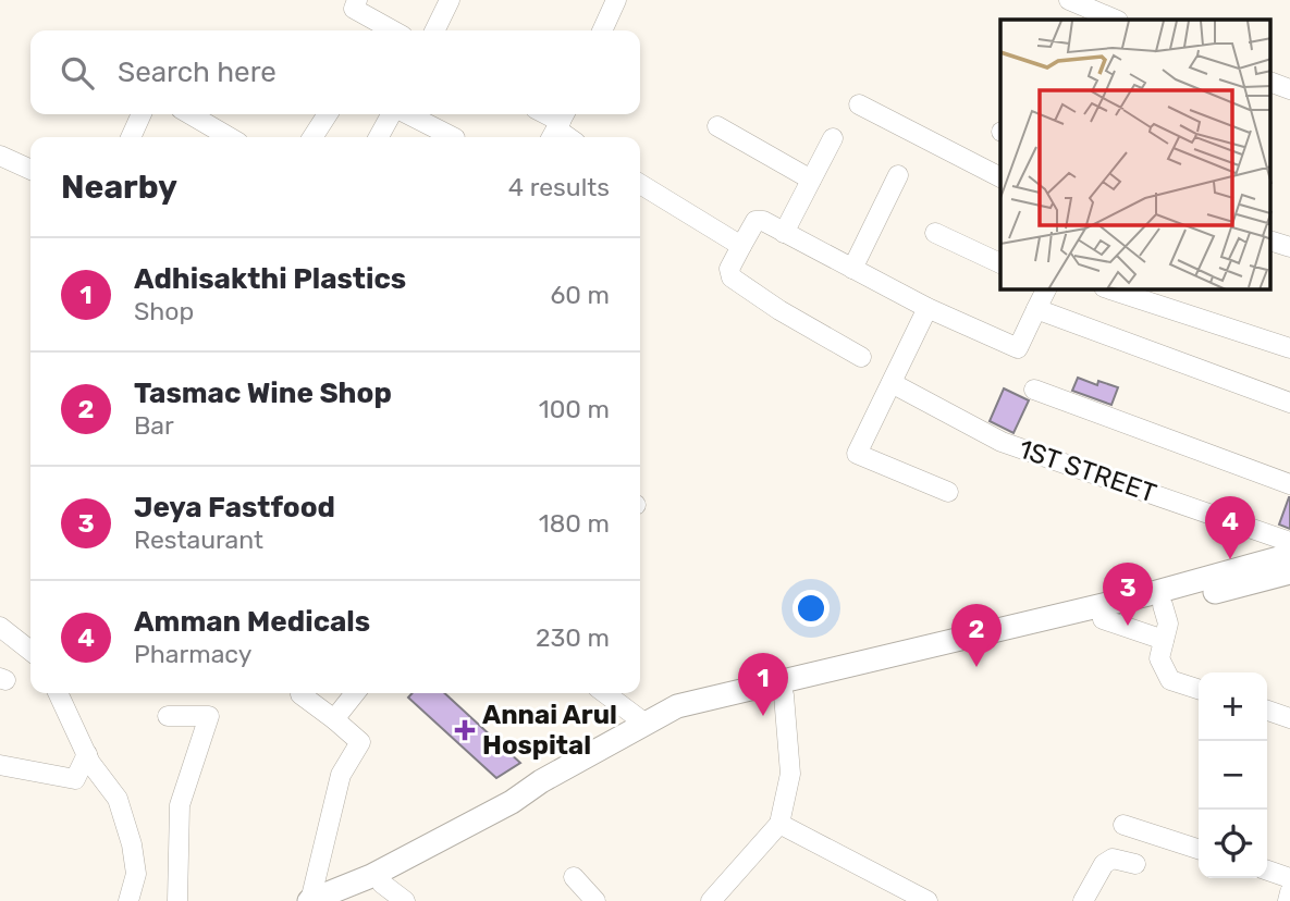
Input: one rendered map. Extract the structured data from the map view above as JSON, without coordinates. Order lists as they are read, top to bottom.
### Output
{
  "streets": {
    "street": ["1ST STREET"]
  },
  "places": {
    "health": ["Annai Arul Hospital"]
  },
  "page": {
    "search": "Search here",
    "heading": ["Nearby", "4 results"],
    "list": [
      {
        "mark": "1",
        "name": "Adhisakthi Plastics",
        "note": "Shop",
        "value": "60 m"
      },
      {
        "mark": "2",
        "name": "Tasmac Wine Shop",
        "note": "Bar",
        "value": "100 m"
      },
      {
        "mark": "3",
        "name": "Jeya Fastfood",
        "note": "Restaurant",
        "value": "180 m"
      },
      {
        "mark": "4",
        "name": "Amman Medicals",
        "note": "Pharmacy",
        "value": "230 m"
      }
    ],
    "pins": [
      "4",
      "3",
      "2",
      "1"
    ],
    "map_buttons": ["+", "−"]
  }
}
